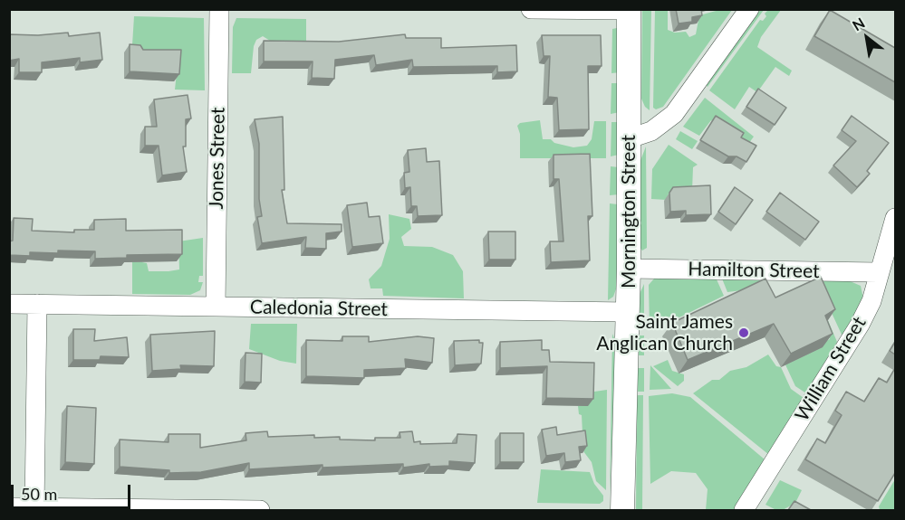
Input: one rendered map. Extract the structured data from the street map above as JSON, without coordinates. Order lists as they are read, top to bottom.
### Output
{
  "streets": {
    "street": [
      "Jones Street",
      "Mornington Street",
      "Hamilton Street",
      "Caledonia Street",
      "William Street"
    ]
  },
  "crossings": [
    ["Jones Street", "Caledonia Street"],
    ["Mornington Street", "Hamilton Street"],
    ["Mornington Street", "Caledonia Street"],
    ["Hamilton Street", "William Street"]
  ],
  "places": ["Saint James Anglican Church"],
  "scale_bar": "50 m",
  "north": "top left"
}
